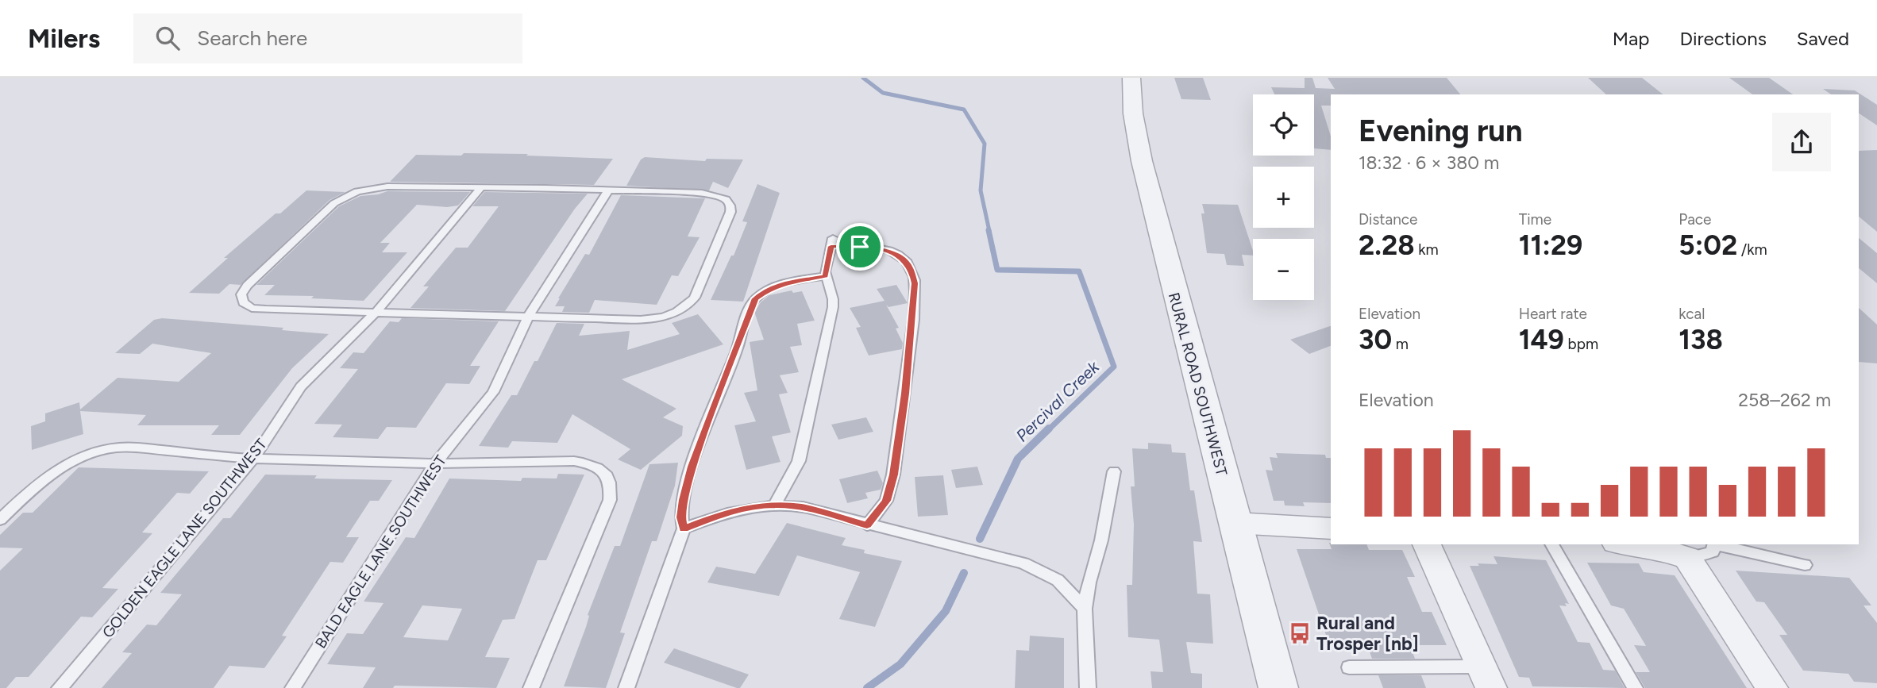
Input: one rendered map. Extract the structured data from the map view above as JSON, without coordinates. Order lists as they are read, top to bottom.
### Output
{
  "streets": {
    "street": ["RURAL ROAD SOUTHWEST"],
    "lane": ["GOLDEN EAGLE LANE SOUTHWEST", "BALD EAGLE LANE SOUTHWEST"]
  },
  "water": ["Percival Creek"],
  "places": {
    "bus stop": ["Rural and Trosper [nb]"]
  },
  "page": {
    "header": "Milers",
    "search": "Search here",
    "nav": ["Map", "Directions", "Saved"],
    "map_buttons": ["+", "−"],
    "heading": ["Evening run", "18:32 · 6 × 380 m"],
    "stats": [
      ["Distance", "2.28 km"],
      ["Time", "11:29"],
      ["Pace", "5:02 /km"],
      ["Elevation", "30 m"],
      ["Heart rate", "149 bpm"],
      ["kcal", "138"]
    ],
    "chart": ["Elevation", "258–262 m"]
  }
}
